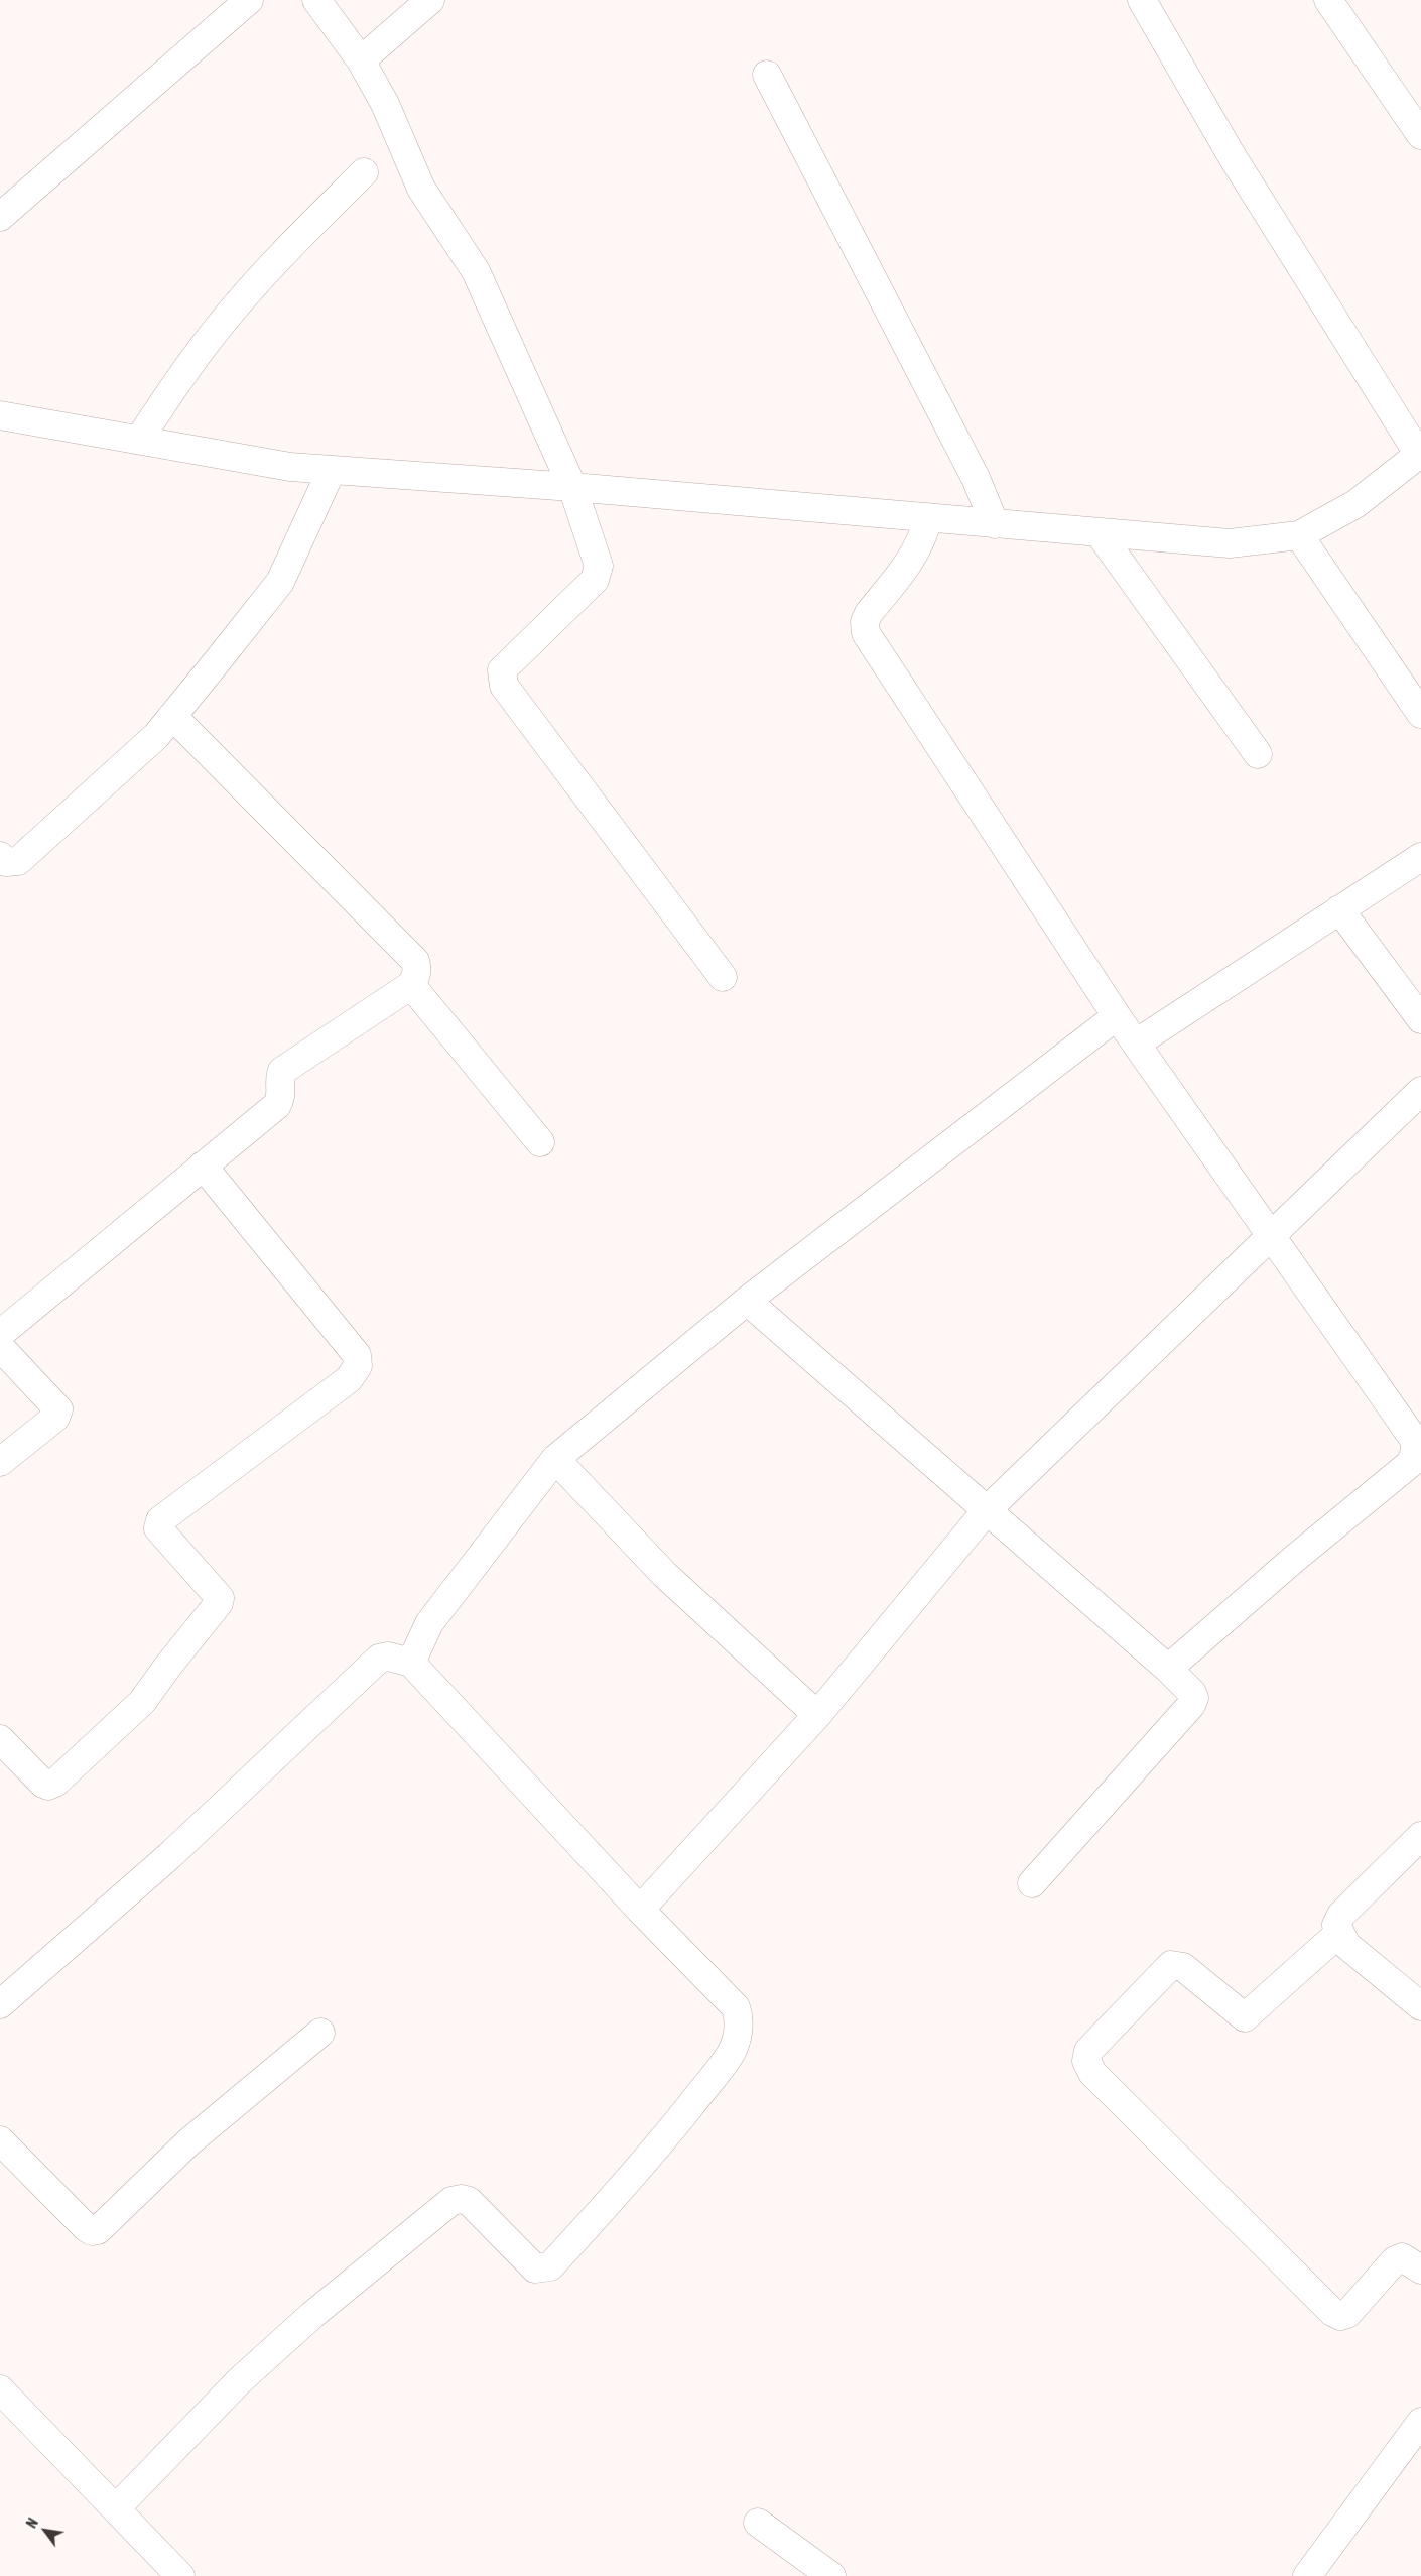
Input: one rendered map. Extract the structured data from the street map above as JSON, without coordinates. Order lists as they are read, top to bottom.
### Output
{
  "north": "top left"
}
